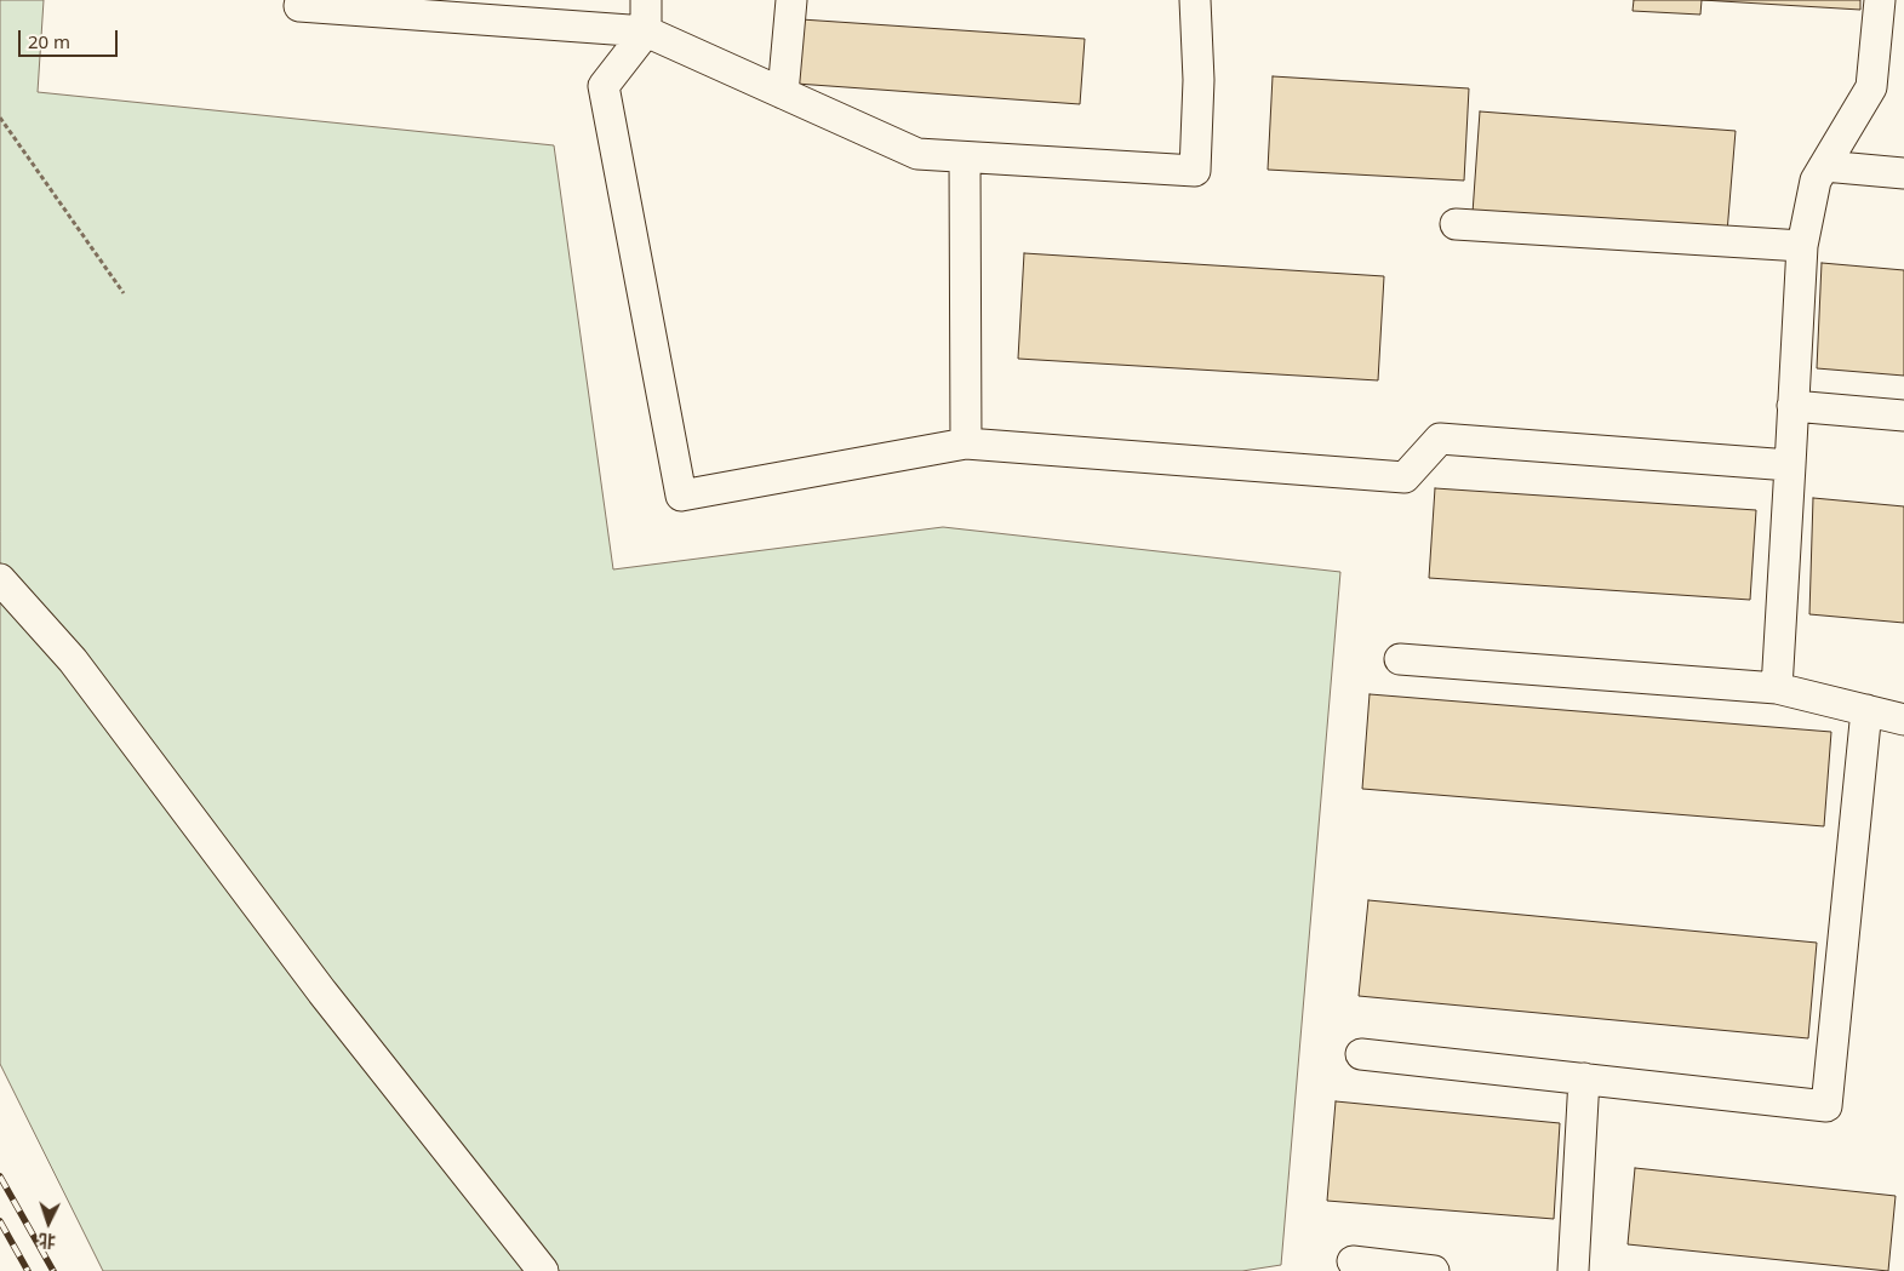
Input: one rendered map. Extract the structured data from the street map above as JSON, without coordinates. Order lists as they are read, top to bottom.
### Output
{
  "scale_bar": "20 m",
  "north": "bottom"
}
